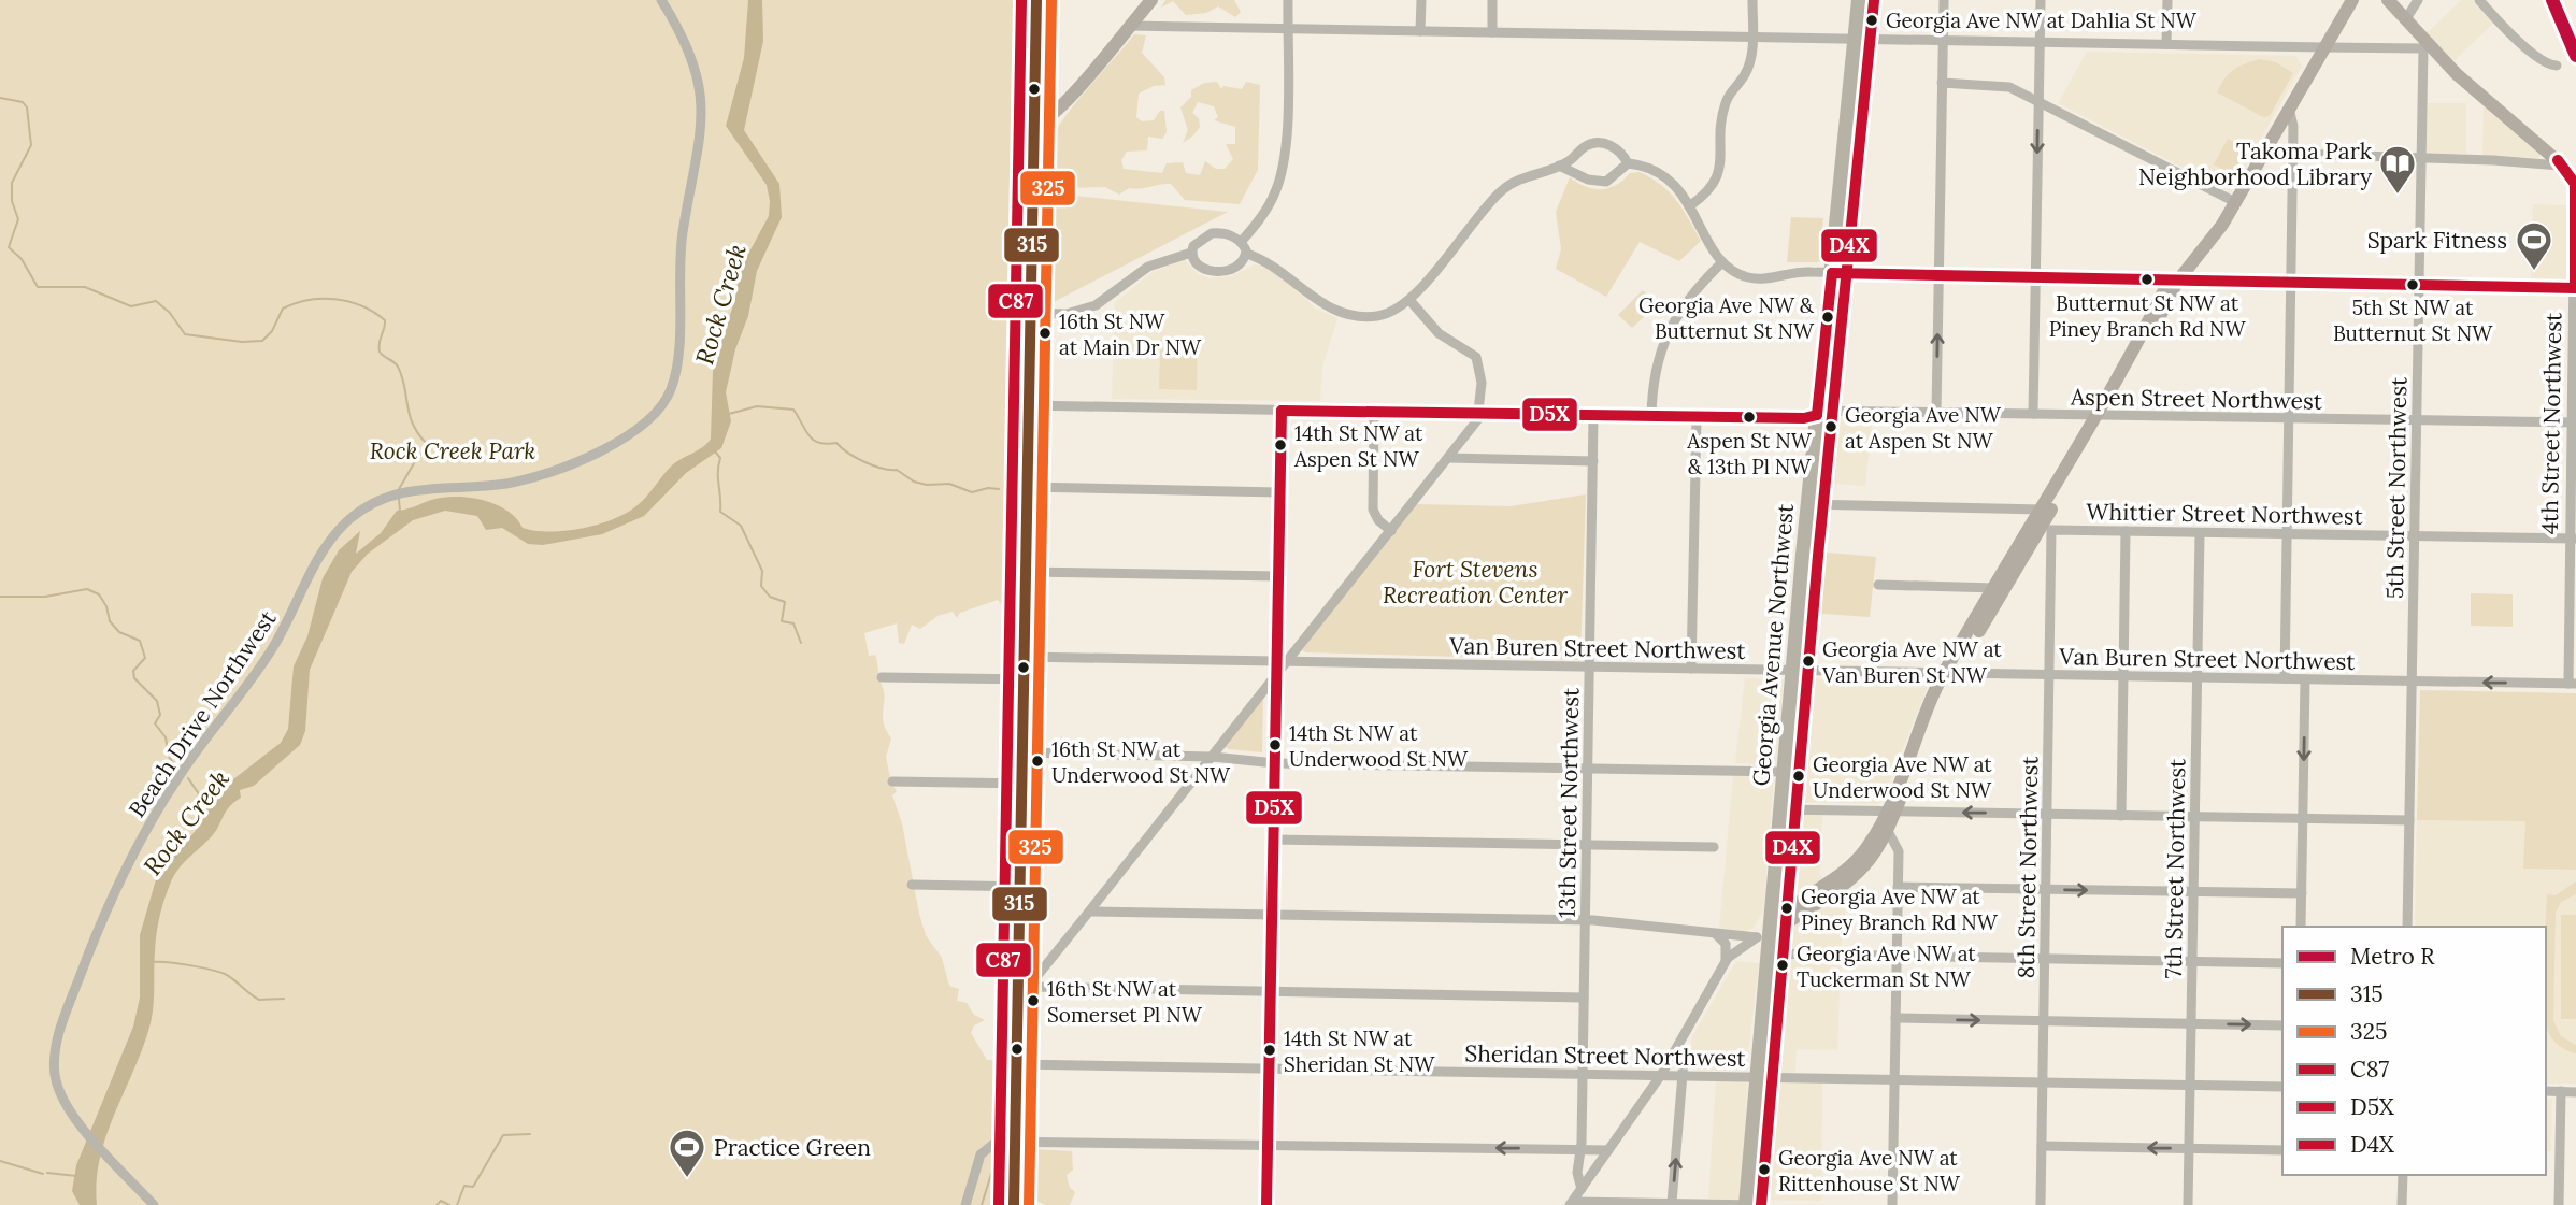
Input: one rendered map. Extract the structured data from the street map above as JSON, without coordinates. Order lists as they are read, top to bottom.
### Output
{
  "streets": {
    "highway": ["Georgia Avenue Northwest"],
    "main road": ["4th Street Northwest"],
    "street": [
      "Aspen Street Northwest",
      "5th Street Northwest",
      "Whittier Street Northwest",
      "Van Buren Street Northwest",
      "Beach Drive Northwest",
      "13th Street Northwest",
      "8th Street Northwest",
      "7th Street Northwest",
      "Sheridan Street Northwest"
    ]
  },
  "crossings": [
    ["Aspen Street Northwest", "4th Street Northwest"],
    ["Aspen Street Northwest", "5th Street Northwest"],
    ["Aspen Street Northwest", "Georgia Avenue Northwest"],
    ["Aspen Street Northwest", "13th Street Northwest"],
    ["4th Street Northwest", "5th Street Northwest"],
    ["4th Street Northwest", "Whittier Street Northwest"],
    ["4th Street Northwest", "Van Buren Street Northwest"],
    ["5th Street Northwest", "Whittier Street Northwest"],
    ["5th Street Northwest", "Van Buren Street Northwest"],
    ["Whittier Street Northwest", "8th Street Northwest"],
    ["Whittier Street Northwest", "7th Street Northwest"],
    ["Georgia Avenue Northwest", "Van Buren Street Northwest"],
    ["Georgia Avenue Northwest", "Sheridan Street Northwest"],
    ["Van Buren Street Northwest", "13th Street Northwest"],
    ["Van Buren Street Northwest", "8th Street Northwest"],
    ["Van Buren Street Northwest", "7th Street Northwest"],
    ["13th Street Northwest", "Sheridan Street Northwest"],
    ["8th Street Northwest", "Sheridan Street Northwest"],
    ["7th Street Northwest", "Sheridan Street Northwest"]
  ],
  "water": ["Rock Creek"],
  "parks": ["Rock Creek Park", "Fort Stevens Recreation Center"],
  "places": {
    "other": [
      "Georgia Ave NW at Dahlia St NW",
      "Butternut St NW at Piney Branch Rd NW",
      "5th St NW at Butternut St NW",
      "Georgia Ave NW & Butternut St NW",
      "16th St NW at Main Dr NW",
      "Aspen St NW & 13th Pl NW",
      "Georgia Ave NW at Aspen St NW",
      "14th St NW at Aspen St NW",
      "Georgia Ave NW at Van Buren St NW",
      "14th St NW at Underwood St NW",
      "16th St NW at Underwood St NW",
      "Georgia Ave NW at Underwood St NW",
      "Georgia Ave NW at Piney Branch Rd NW",
      "Georgia Ave NW at Tuckerman St NW",
      "16th St NW at Somerset Pl NW",
      "14th St NW at Sheridan St NW",
      "Georgia Ave NW at Rittenhouse St NW"
    ],
    "library": ["Takoma Park Neighborhood Library"],
    "sports": ["Spark Fitness", "Practice Green"]
  },
  "lines": [
    "metro line R",
    "transit line 315",
    "transit line 325",
    "transit line C87",
    "transit line D4X",
    "transit line D5X"
  ],
  "legend": [
    "Metro R",
    "315",
    "325",
    "C87",
    "D5X",
    "D4X"
  ]
}
